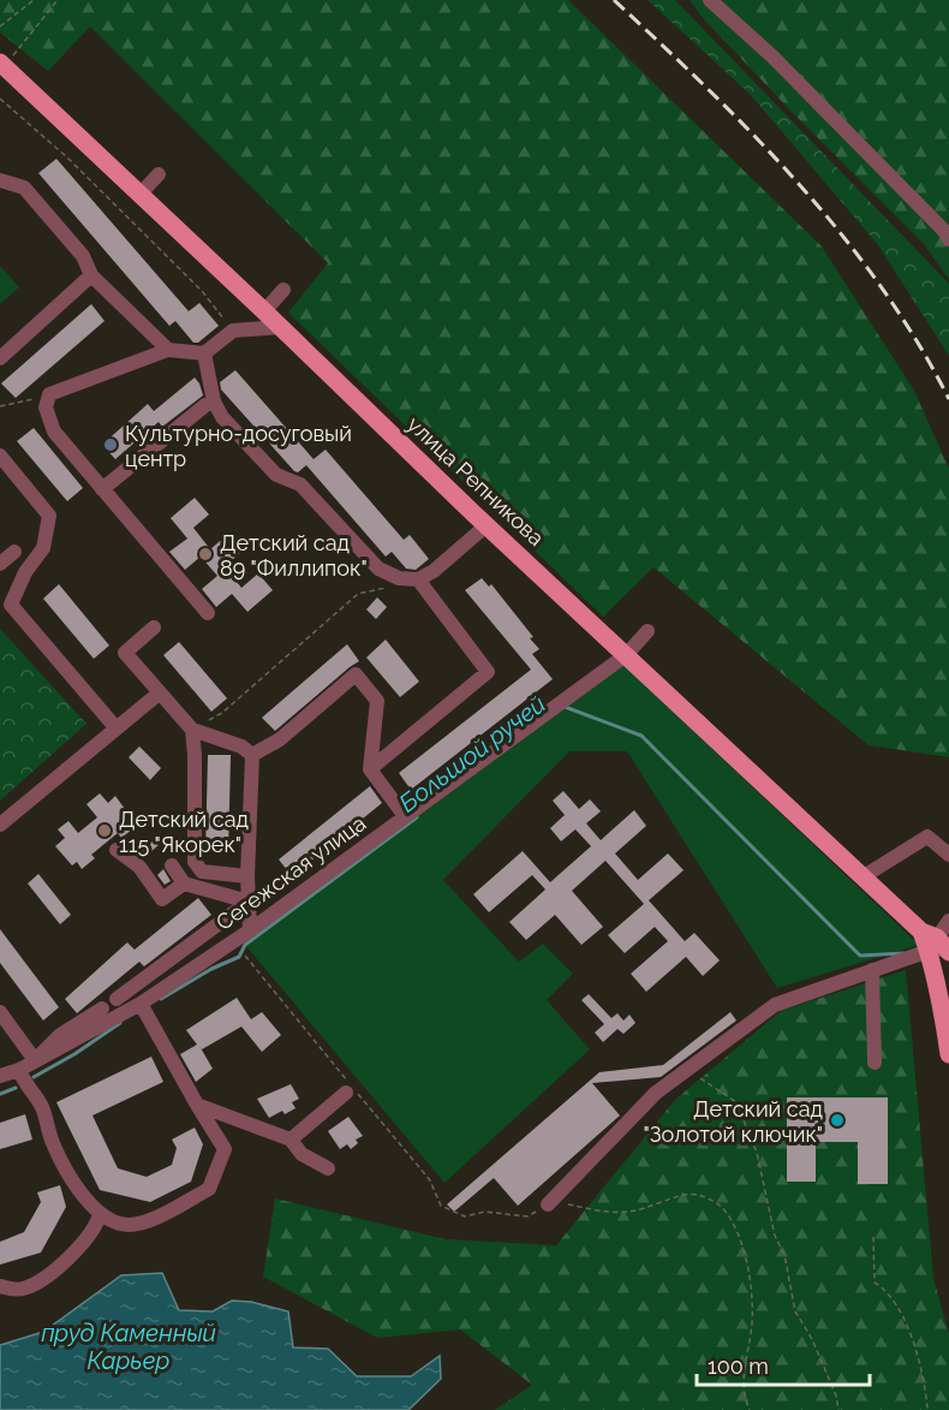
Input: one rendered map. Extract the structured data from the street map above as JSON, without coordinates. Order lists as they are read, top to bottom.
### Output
{
  "streets": {
    "main road": ["улица Репникова"],
    "street": ["Сегежская улица"]
  },
  "crossings": [
    ["улица Репникова", "Сегежская улица"]
  ],
  "water": ["Большой ручей", "пруд Каменный Карьер"],
  "places": [
    "Культурно-досуговый центр",
    "Детский сад 89 \"Филлипок\"",
    "Детский сад 115 \"Якорек\"",
    "Детский сад \"Золотой ключик\""
  ],
  "scale_bar": "100 m"
}
